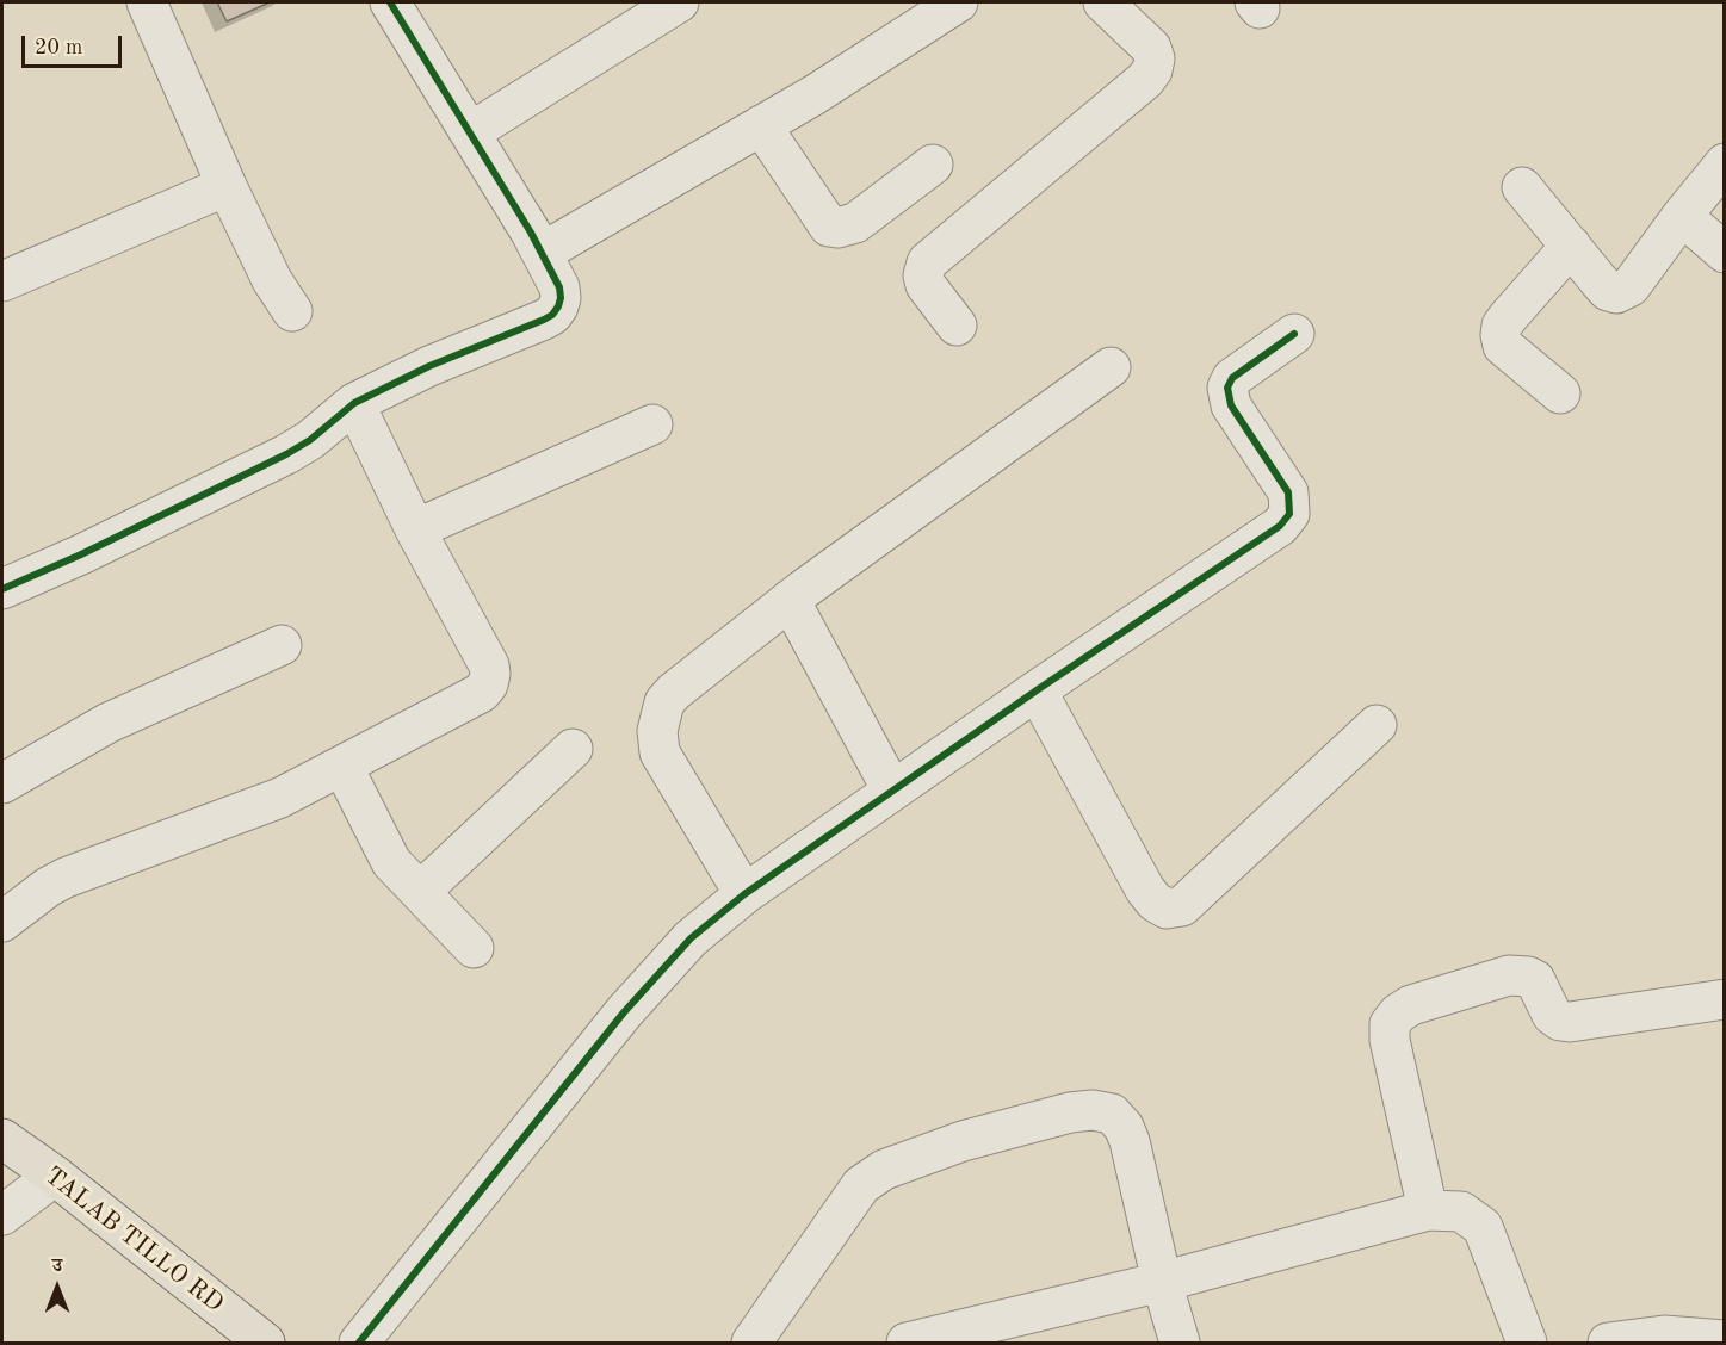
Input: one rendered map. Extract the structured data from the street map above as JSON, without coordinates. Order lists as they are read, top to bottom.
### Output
{
  "streets": {
    "main road": ["TALAB TILLO RD"]
  },
  "scale_bar": "20 m",
  "north": "top"
}
